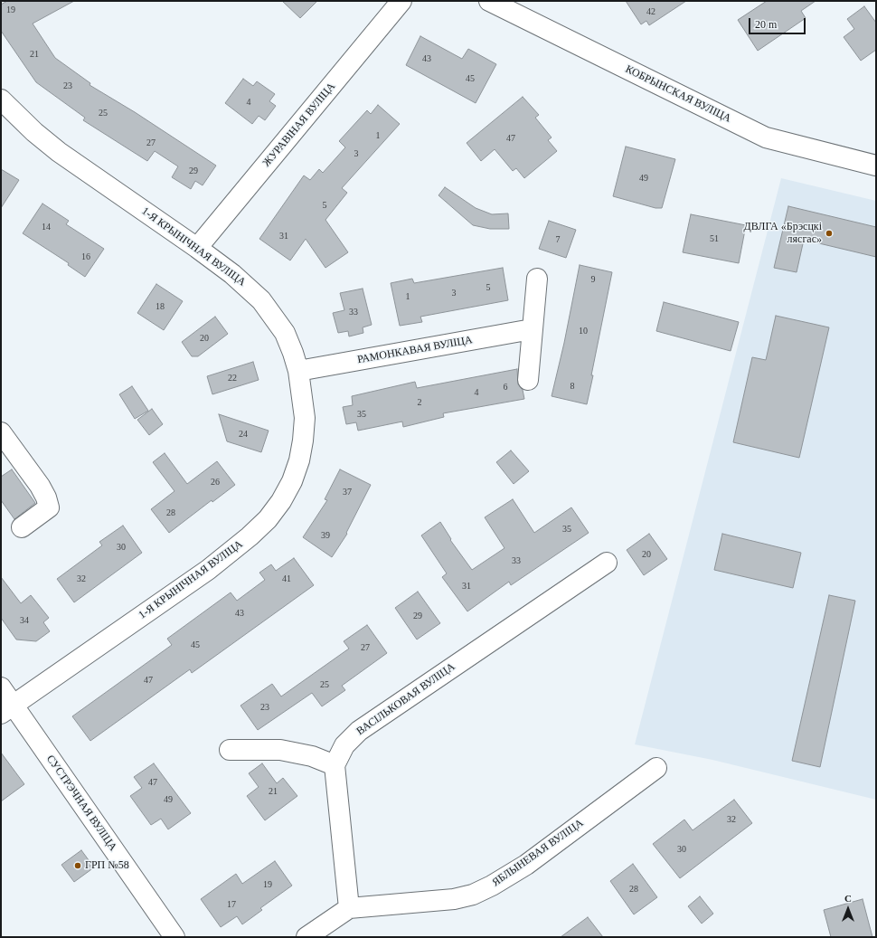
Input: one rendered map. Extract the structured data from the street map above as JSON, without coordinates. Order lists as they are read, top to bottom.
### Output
{
  "streets": {
    "street": [
      "КОБРЫНСКАЯ ВУЛІЦА",
      "ЖУРАВІНАЯ ВУЛІЦА",
      "1-Я КРЫНІЧНАЯ ВУЛІЦА",
      "РАМОНКАВАЯ ВУЛІЦА",
      "ВАСІЛЬКОВАЯ ВУЛІЦА",
      "СУСТРЭЧНАЯ ВУЛІЦА",
      "ЯБЛЫНЕВАЯ ВУЛІЦА"
    ]
  },
  "crossings": [
    ["ЖУРАВІНАЯ ВУЛІЦА", "1-Я КРЫНІЧНАЯ ВУЛІЦА"],
    ["1-Я КРЫНІЧНАЯ ВУЛІЦА", "РАМОНКАВАЯ ВУЛІЦА"],
    ["1-Я КРЫНІЧНАЯ ВУЛІЦА", "СУСТРЭЧНАЯ ВУЛІЦА"]
  ],
  "places": ["ДВЛГА «Брэсцкі лясгас»", "ГРП №58"],
  "house_numbers": [
    "19",
    "42",
    "21",
    "43",
    "45",
    "23",
    "4",
    "25",
    "1",
    "47",
    "27",
    "3",
    "29",
    "49",
    "5",
    "14",
    "31",
    "51",
    "7",
    "16",
    "9",
    "5",
    "3",
    "1",
    "18",
    "33",
    "10",
    "20",
    "22",
    "8",
    "6",
    "4",
    "2",
    "35",
    "24",
    "26",
    "37",
    "28",
    "35",
    "39",
    "30",
    "20",
    "33",
    "32",
    "41",
    "31",
    "43",
    "29",
    "34",
    "45",
    "27",
    "47",
    "25",
    "23",
    "47",
    "21",
    "49",
    "32",
    "30",
    "19",
    "28",
    "17"
  ],
  "scale_bar": "20 m",
  "north": "top"
}
